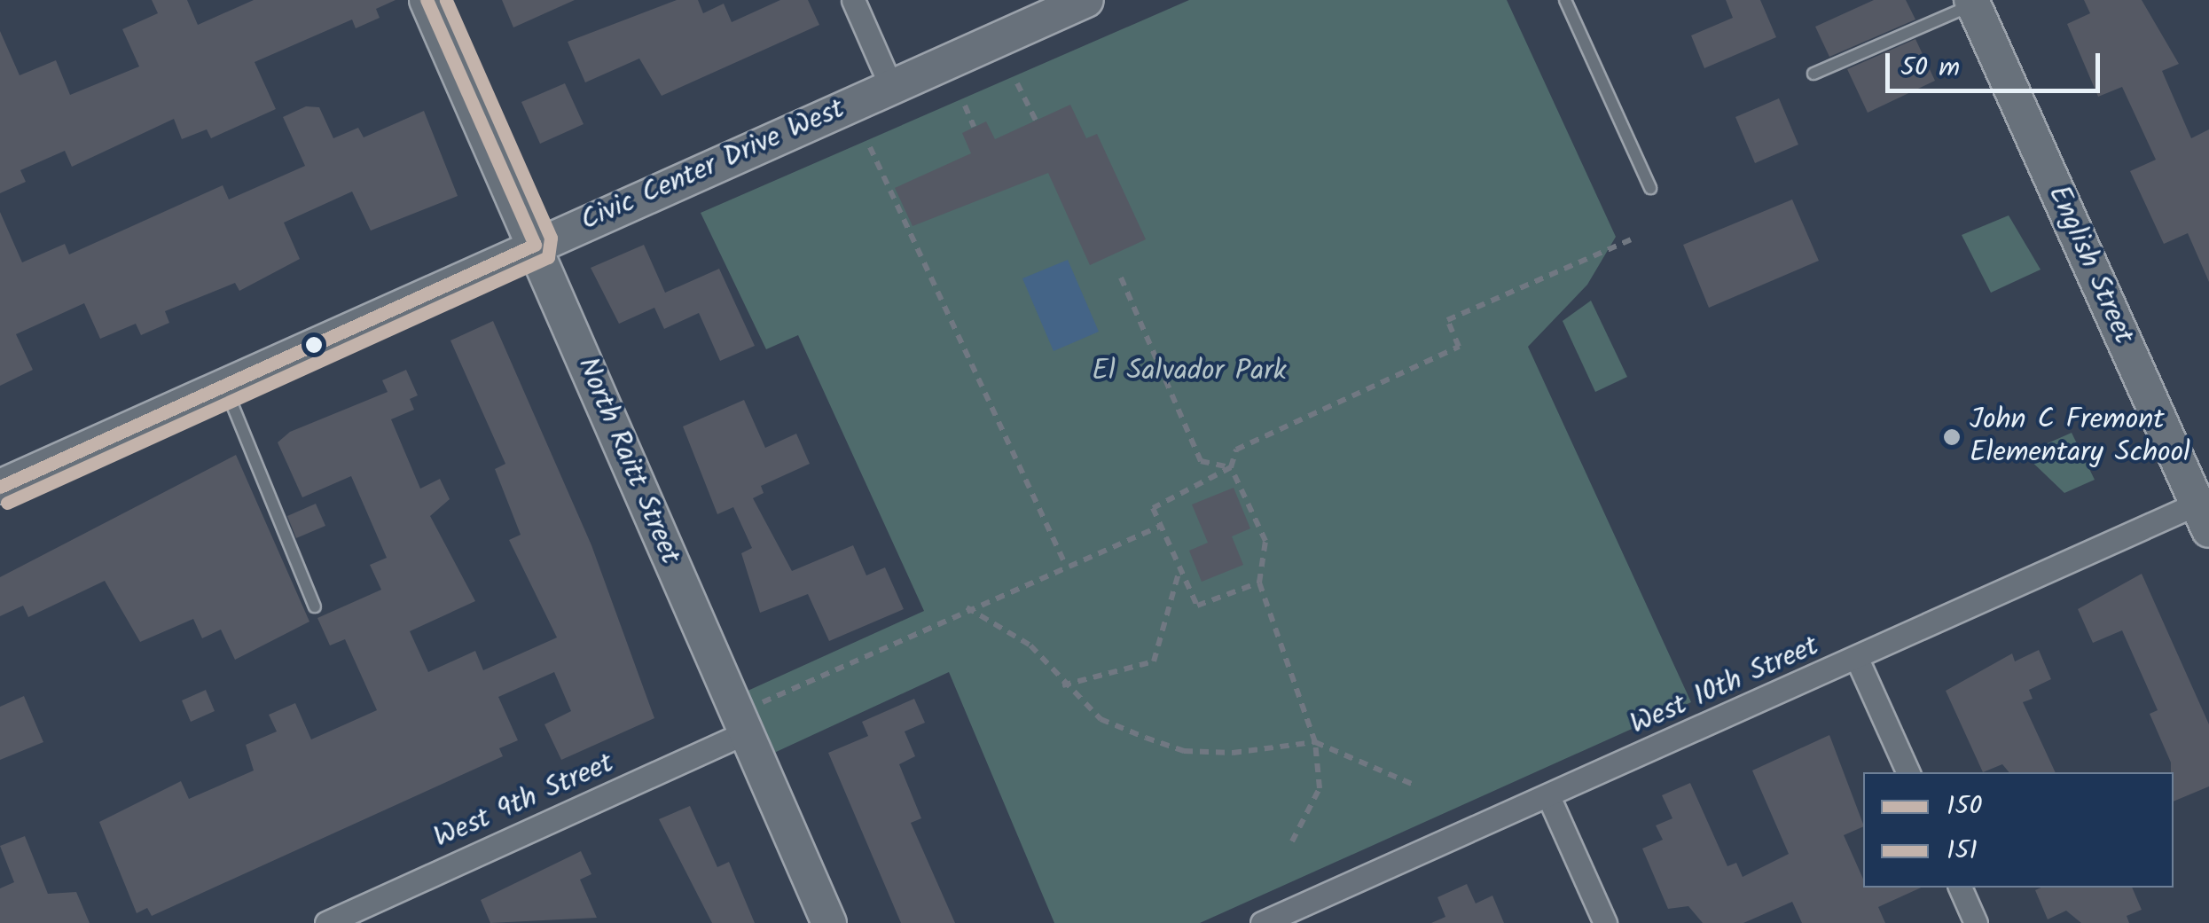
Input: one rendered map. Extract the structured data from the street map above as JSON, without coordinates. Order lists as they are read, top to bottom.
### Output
{
  "streets": {
    "street": [
      "Civic Center Drive West",
      "English Street",
      "North Raitt Street",
      "West 10th Street",
      "West 9th Street"
    ]
  },
  "crossings": [
    ["Civic Center Drive West", "North Raitt Street"],
    ["English Street", "West 10th Street"],
    ["North Raitt Street", "West 9th Street"]
  ],
  "parks": ["El Salvador Park"],
  "places": ["John C Fremont Elementary School"],
  "lines": ["transit line 150", "transit line 151"],
  "legend": ["150", "151"],
  "scale_bar": "50 m"
}
